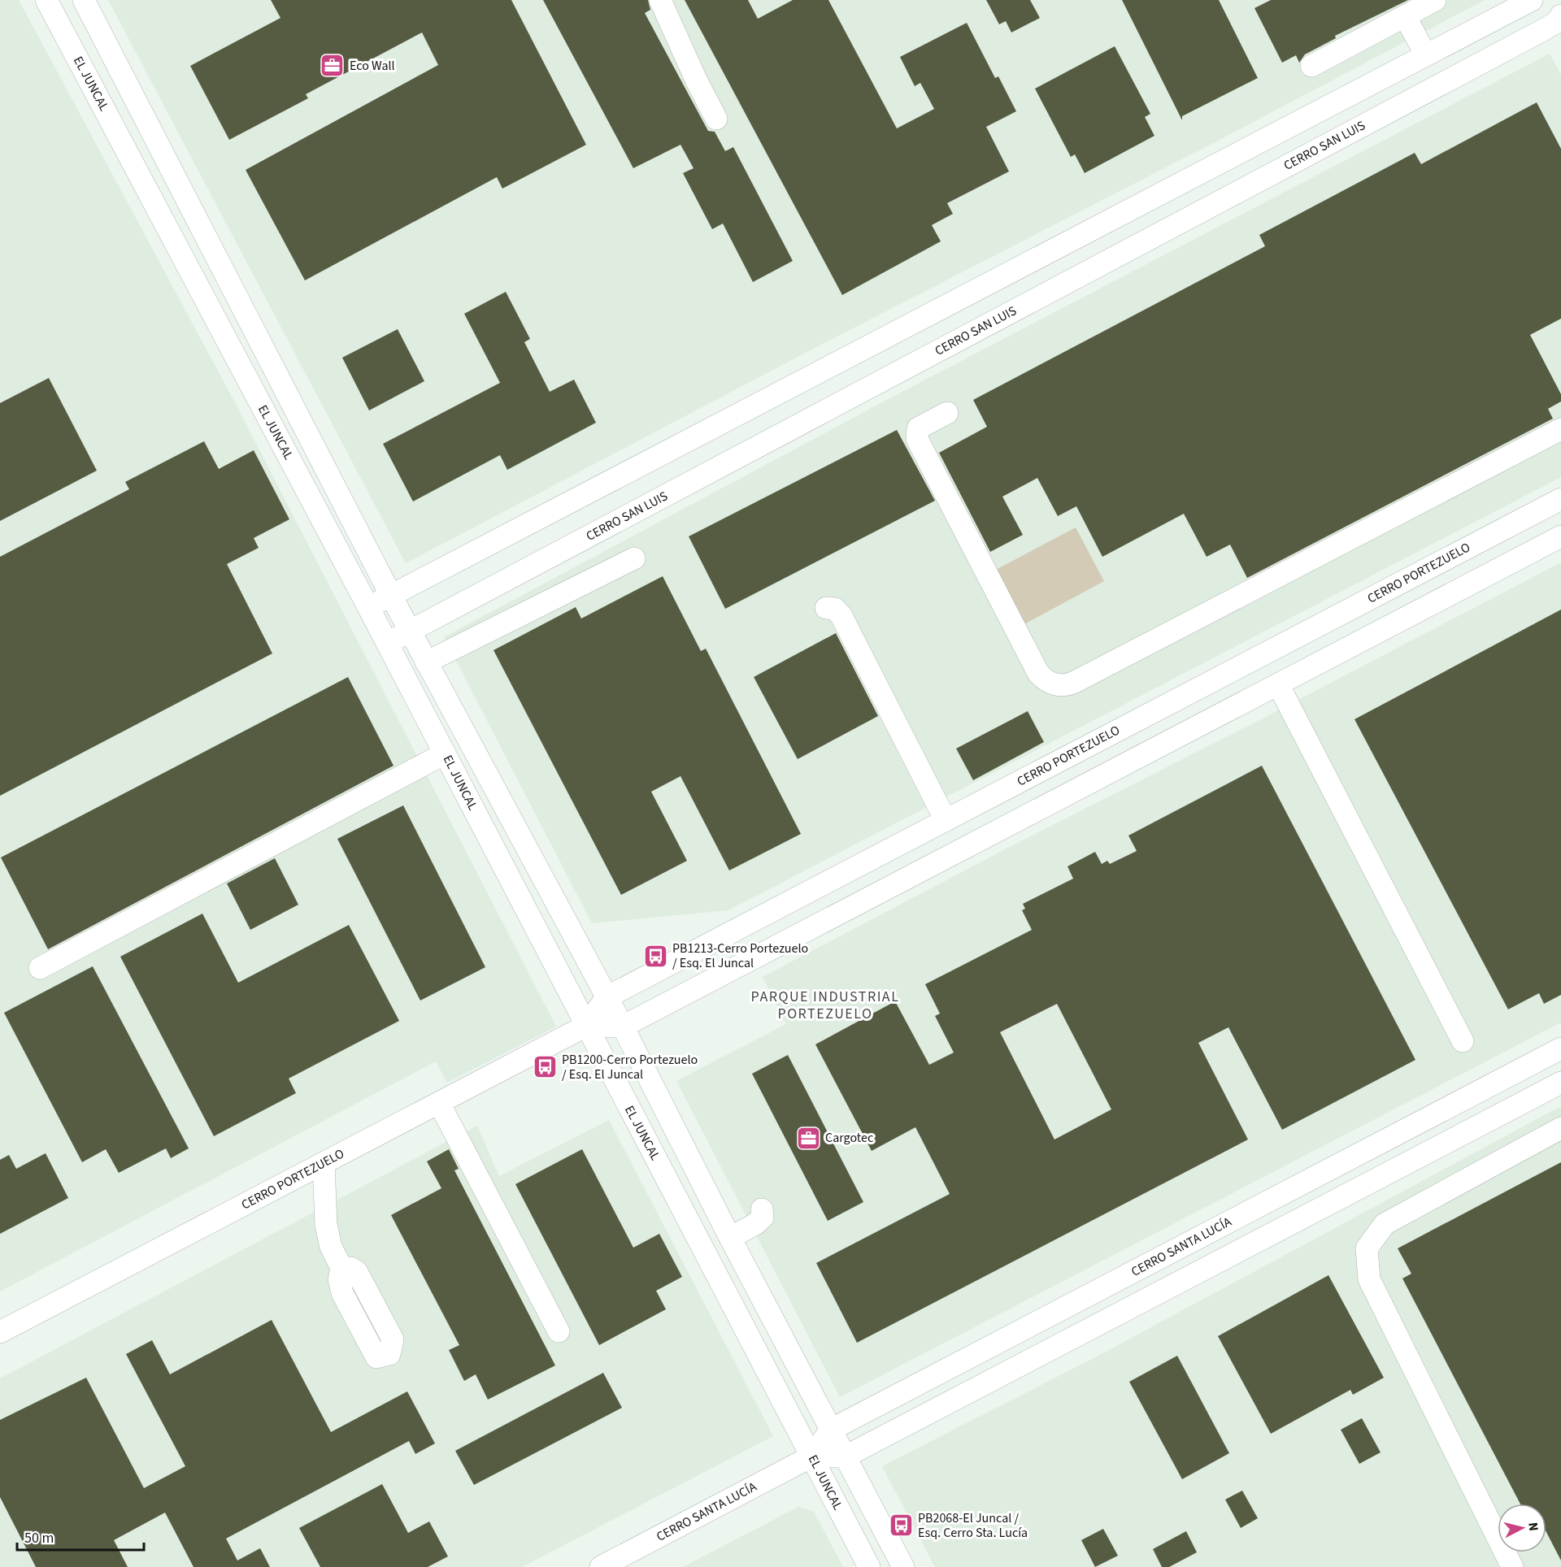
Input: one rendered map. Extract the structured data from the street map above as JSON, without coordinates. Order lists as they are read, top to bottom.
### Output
{
  "streets": {
    "street": [
      "EL JUNCAL",
      "CERRO SAN LUIS",
      "CERRO PORTEZUELO",
      "CERRO SANTA LUCÍA"
    ]
  },
  "crossings": [
    ["EL JUNCAL", "CERRO SAN LUIS"],
    ["EL JUNCAL", "CERRO PORTEZUELO"],
    ["EL JUNCAL", "CERRO SANTA LUCÍA"]
  ],
  "districts": ["PARQUE INDUSTRIAL PORTEZUELO"],
  "places": {
    "office": ["Eco Wall", "Cargotec"],
    "bus stop": ["PB1213-Cerro Portezuelo / Esq. El Juncal", "PB1200-Cerro Portezuelo / Esq. El Juncal", "PB2068-El Juncal / Esq. Cerro Sta. Lucía"]
  },
  "scale_bar": "50 m",
  "north": "right"
}
